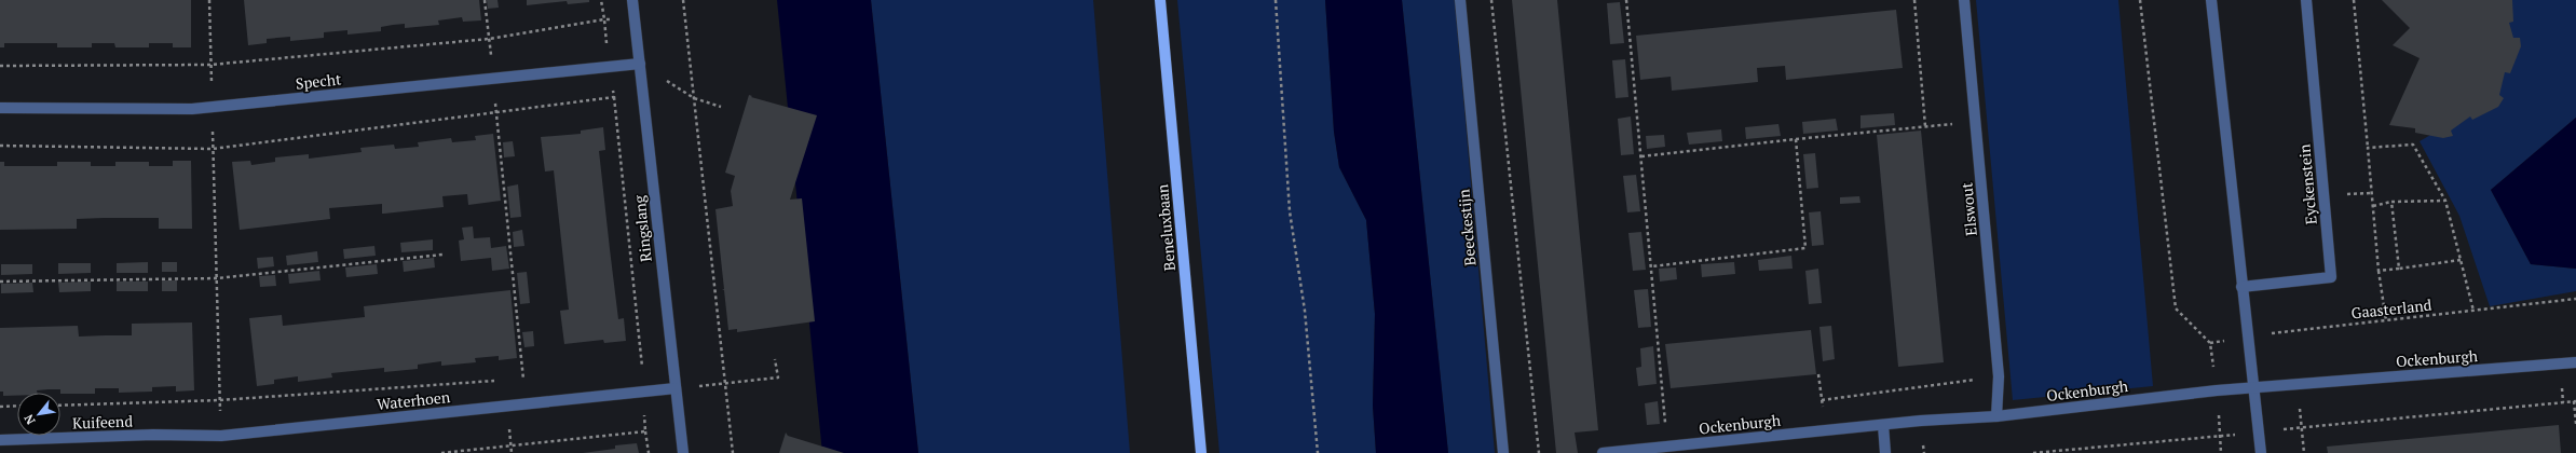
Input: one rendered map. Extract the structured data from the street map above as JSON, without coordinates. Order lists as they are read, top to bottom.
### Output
{
  "streets": {
    "main road": ["Beneluxbaan"],
    "street": [
      "Specht",
      "Eyckenstein",
      "Elswout",
      "Beeckestijn",
      "Ringslang",
      "Ockenburgh",
      "Waterhoen",
      "Kuifeend"
    ],
    "path": ["Gaasterland"]
  },
  "crossings": [
    ["Specht", "Ringslang"],
    ["Elswout", "Ockenburgh"],
    ["Ringslang", "Waterhoen"],
    ["Waterhoen", "Kuifeend"]
  ],
  "north": "bottom left"
}
